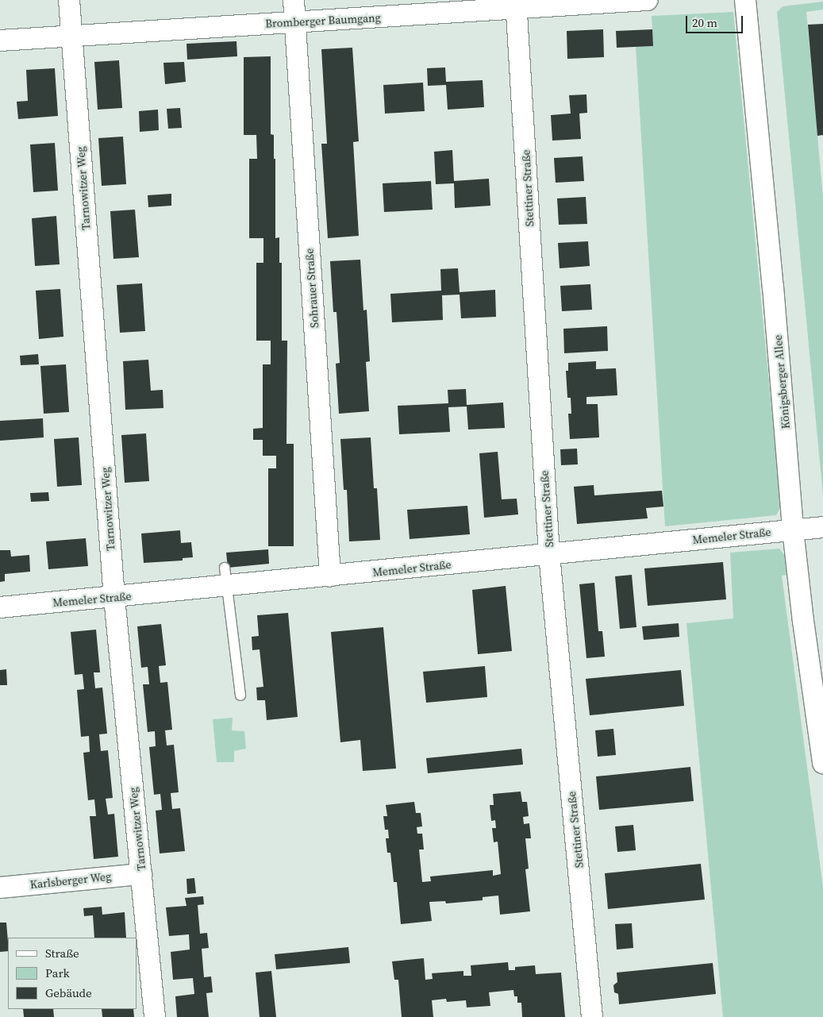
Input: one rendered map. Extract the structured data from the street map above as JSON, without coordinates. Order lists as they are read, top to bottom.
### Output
{
  "streets": {
    "street": [
      "Bromberger Baumgang",
      "Tarnowitzer Weg",
      "Stettiner Straße",
      "Sohrauer Straße",
      "Königsberger Allee",
      "Memeler Straße",
      "Karlsberger Weg"
    ]
  },
  "crossings": [
    ["Bromberger Baumgang", "Tarnowitzer Weg"],
    ["Bromberger Baumgang", "Stettiner Straße"],
    ["Bromberger Baumgang", "Sohrauer Straße"],
    ["Tarnowitzer Weg", "Memeler Straße"],
    ["Tarnowitzer Weg", "Karlsberger Weg"],
    ["Stettiner Straße", "Memeler Straße"],
    ["Sohrauer Straße", "Memeler Straße"],
    ["Königsberger Allee", "Memeler Straße"]
  ],
  "legend": ["Straße", "Park", "Gebäude"],
  "scale_bar": "20 m"
}
